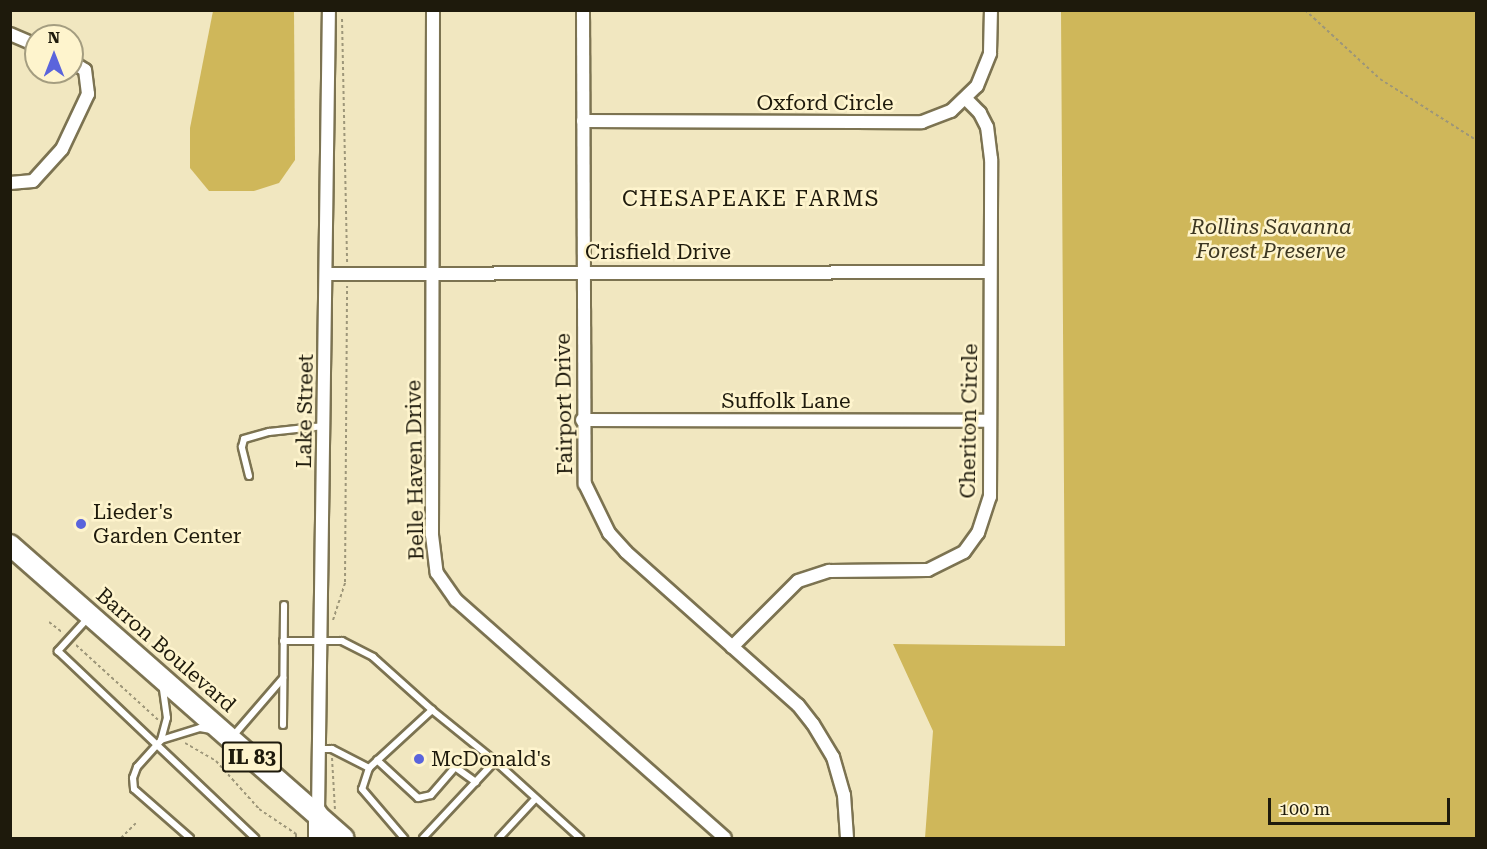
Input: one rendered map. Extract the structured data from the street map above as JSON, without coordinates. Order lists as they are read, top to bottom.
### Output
{
  "streets": {
    "main road": ["Barron Boulevard", "IL 83"],
    "street": [
      "Oxford Circle",
      "Crisfield Drive",
      "Suffolk Lane",
      "Fairport Drive",
      "Lake Street",
      "Cheriton Circle",
      "Belle Haven Drive"
    ]
  },
  "crossings": [
    ["Oxford Circle", "Fairport Drive"],
    ["Oxford Circle", "Cheriton Circle"],
    ["Crisfield Drive", "Fairport Drive"],
    ["Crisfield Drive", "Lake Street"],
    ["Crisfield Drive", "Cheriton Circle"],
    ["Crisfield Drive", "Belle Haven Drive"],
    ["Suffolk Lane", "Fairport Drive"],
    ["Suffolk Lane", "Cheriton Circle"],
    ["Fairport Drive", "Cheriton Circle"],
    ["Lake Street", "Barron Boulevard"]
  ],
  "districts": ["CHESAPEAKE FARMS"],
  "parks": ["Rollins Savanna Forest Preserve"],
  "places": ["Lieder's Garden Center", "McDonald's"],
  "scale_bar": "100 m",
  "north": "top"
}
